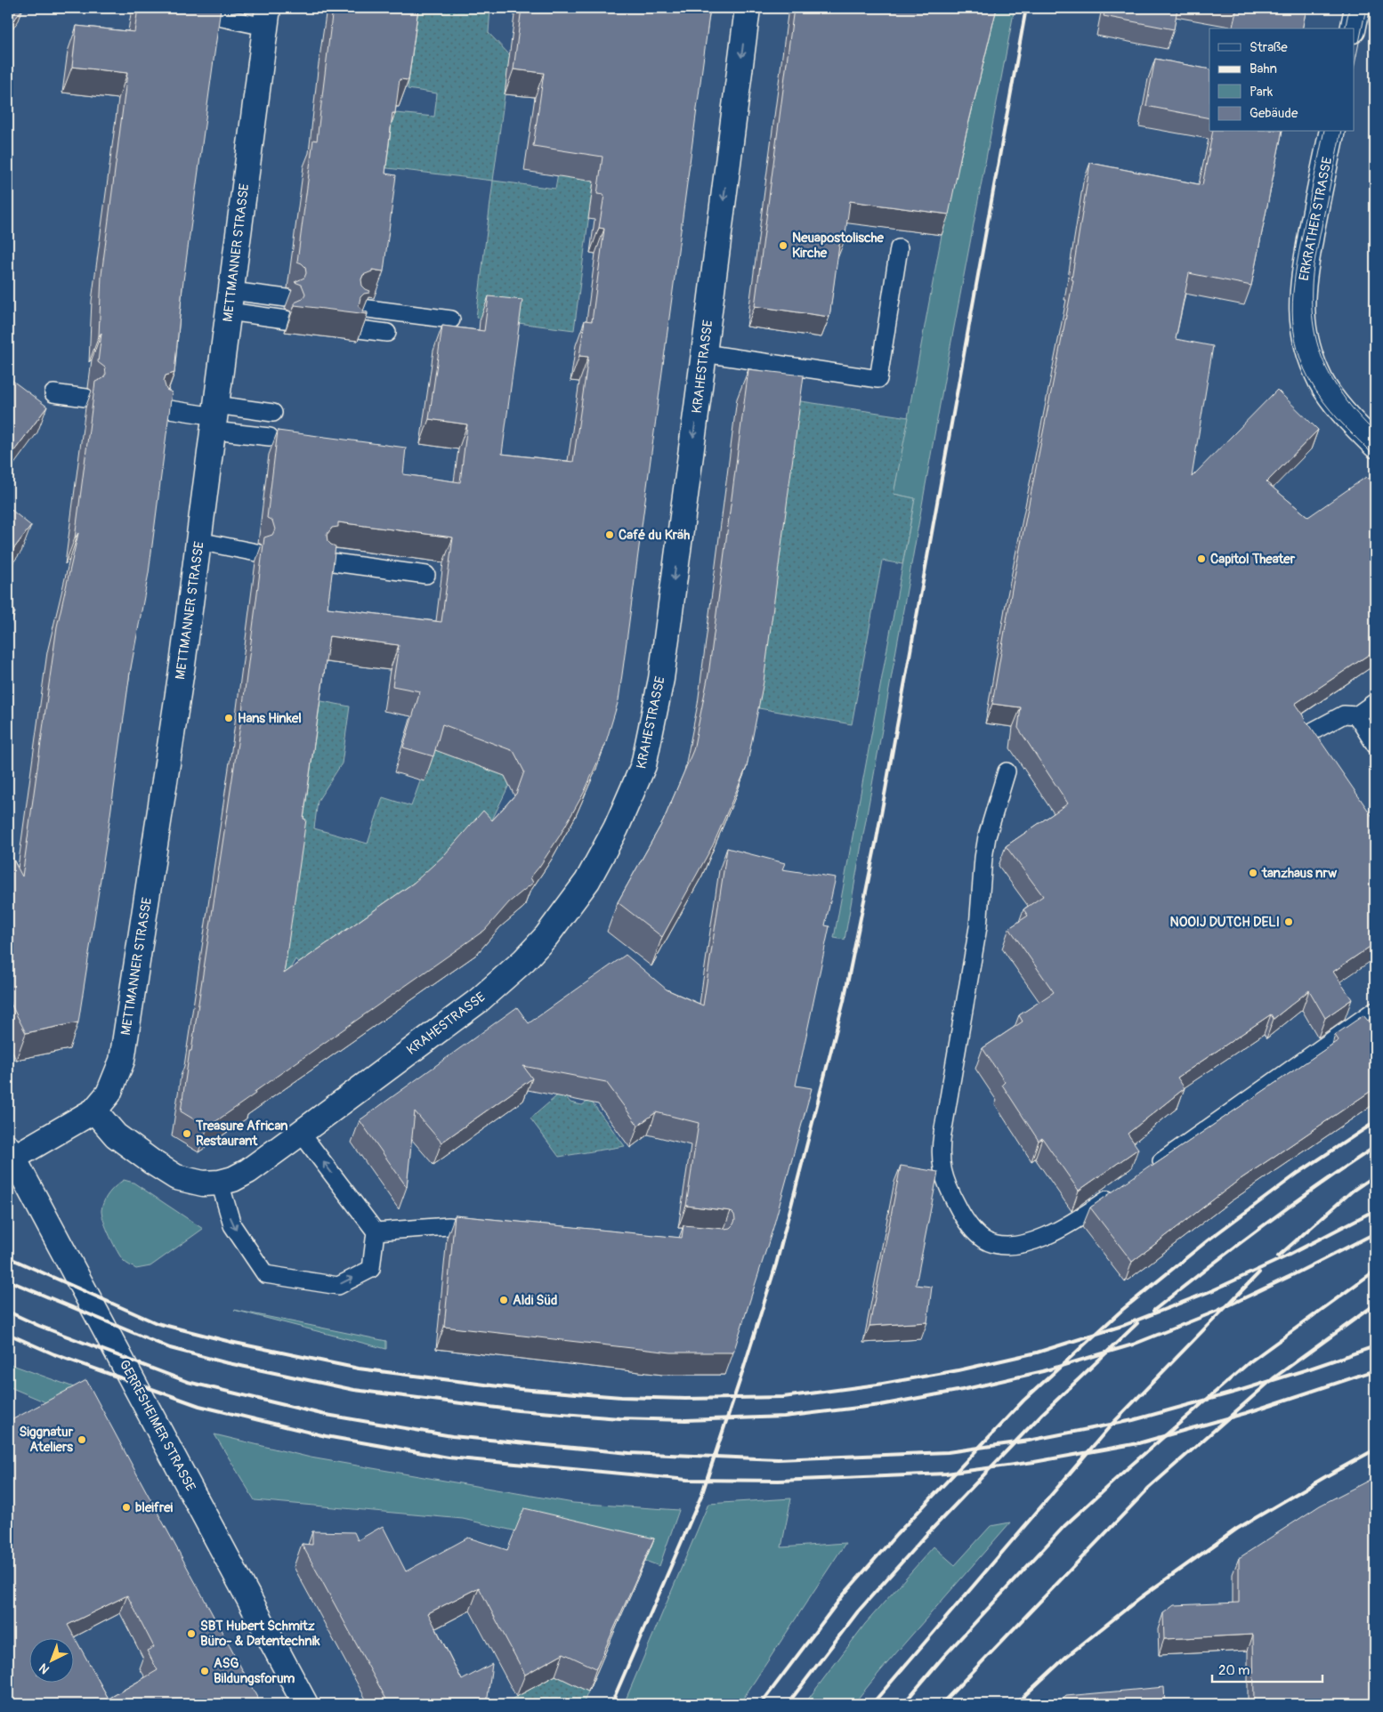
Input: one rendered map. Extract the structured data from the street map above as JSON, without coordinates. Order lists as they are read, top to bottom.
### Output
{
  "streets": {
    "street": [
      "ERKRATHER STRASSE",
      "METTMANNER STRASSE",
      "KRAHESTRASSE",
      "GERRESHEIMER STRASSE"
    ]
  },
  "crossings": [
    ["METTMANNER STRASSE", "KRAHESTRASSE"],
    ["METTMANNER STRASSE", "GERRESHEIMER STRASSE"]
  ],
  "one_way": ["KRAHESTRASSE"],
  "places": [
    "Neuapostolische Kirche",
    "Café du Kräh",
    "Capitol Theater",
    "Hans Hinkel",
    "tanzhaus nrw",
    "NOOIJ DUTCH DELI",
    "Treasure African Restaurant",
    "Aldi Süd",
    "Siggnatur Ateliers",
    "bleifrei",
    "SBT Hubert Schmitz Büro- & Datentechnik",
    "ASG Bildungsforum"
  ],
  "legend": [
    "Straße",
    "Bahn",
    "Park",
    "Gebäude"
  ],
  "scale_bar": "20 m",
  "north": "bottom left"
}
